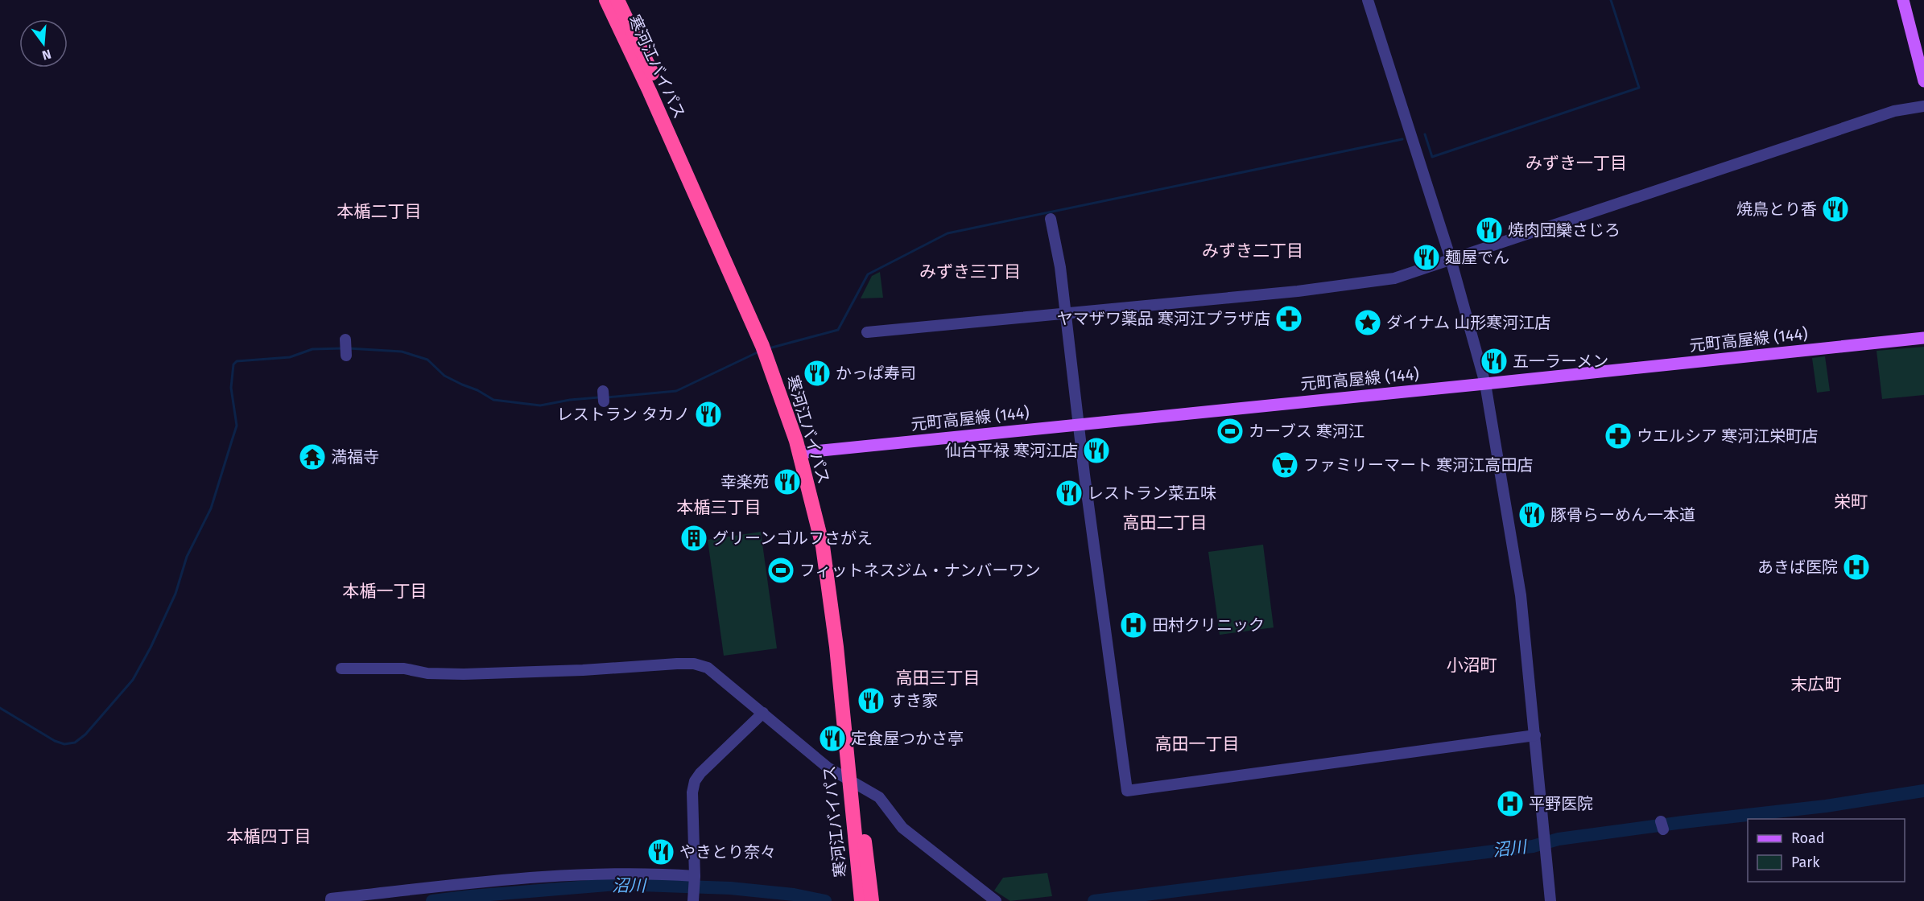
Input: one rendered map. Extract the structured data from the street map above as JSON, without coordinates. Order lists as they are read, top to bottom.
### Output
{
  "streets": {
    "highway": ["寒河江バイパス"],
    "main road": ["元町高屋線 (144)"]
  },
  "crossings": [
    ["寒河江バイパス", "元町高屋線 (144)"]
  ],
  "districts": [
    "みずき一丁目",
    "本楯二丁目",
    "みずき二丁目",
    "みずき三丁目",
    "栄町",
    "本楯三丁目",
    "高田二丁目",
    "本楯一丁目",
    "小沼町",
    "高田三丁目",
    "末広町",
    "高田一丁目",
    "本楯四丁目"
  ],
  "water": ["沼川"],
  "places": {
    "restaurant": [
      "焼鳥とり香",
      "焼肉団欒さじろ",
      "麺屋でん",
      "五一ラーメン",
      "かっぱ寿司",
      "レストラン タカノ",
      "仙台平禄 寒河江店",
      "幸楽苑",
      "レストラン菜五味",
      "豚骨らーめん一本道",
      "すき家",
      "定食屋つかさ亭",
      "やきとり奈々"
    ],
    "pharmacy": ["ヤマザワ薬品 寒河江プラザ店", "ウエルシア 寒河江栄町店"],
    "place": ["ダイナム 山形寒河江店"],
    "sports": ["カーブス 寒河江", "フィットネスジム・ナンバーワン"],
    "temple": ["満福寺"],
    "supermarket": ["ファミリーマート 寒河江高田店"],
    "building": ["グリーンゴルフさがえ"],
    "hospital": ["あきば医院", "田村クリニック", "平野医院"]
  },
  "legend": ["Road", "Park"],
  "north": "bottom"
}
